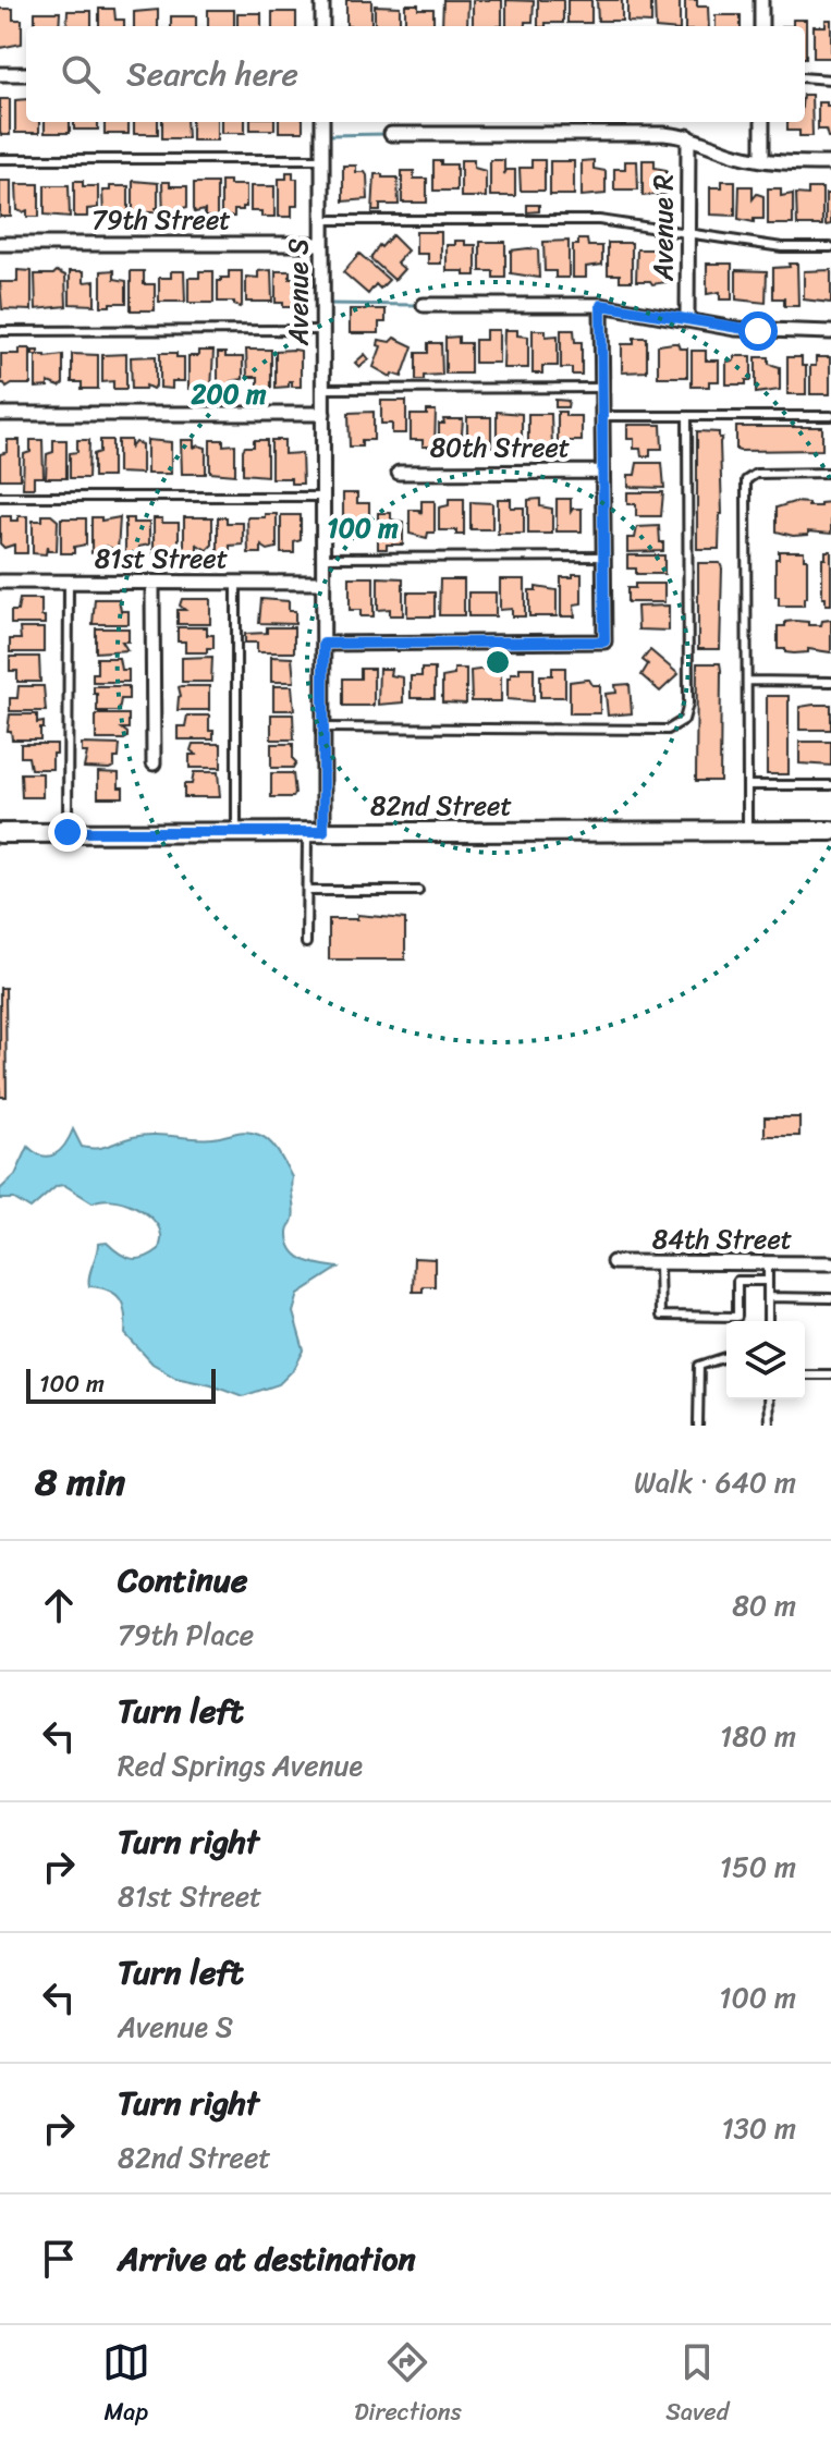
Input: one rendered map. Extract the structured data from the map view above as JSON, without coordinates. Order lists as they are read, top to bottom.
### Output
{
  "streets": {
    "main road": ["82nd Street"],
    "street": [
      "79th Street",
      "Avenue R",
      "Avenue S",
      "80th Street",
      "81st Street",
      "84th Street"
    ]
  },
  "crossings": [
    ["79th Street", "Avenue S"],
    ["Avenue S", "81st Street"],
    ["Avenue S", "82nd Street"]
  ],
  "scale_bar": "100 m",
  "page": {
    "search": "Search here",
    "scale": "100 m",
    "heading": ["8 min", "Walk · 640 m"],
    "list": [
      ["Continue", "79th Place", "80 m"],
      ["Turn left", "Red Springs Avenue", "180 m"],
      ["Turn right", "81st Street", "150 m"],
      ["Turn left", "Avenue S", "100 m"],
      ["Turn right", "82nd Street", "130 m"],
      "Arrive at destination"
    ],
    "nav": ["Map", "Directions", "Saved"]
  },
  "rings": ["200 m", "100 m"]
}
